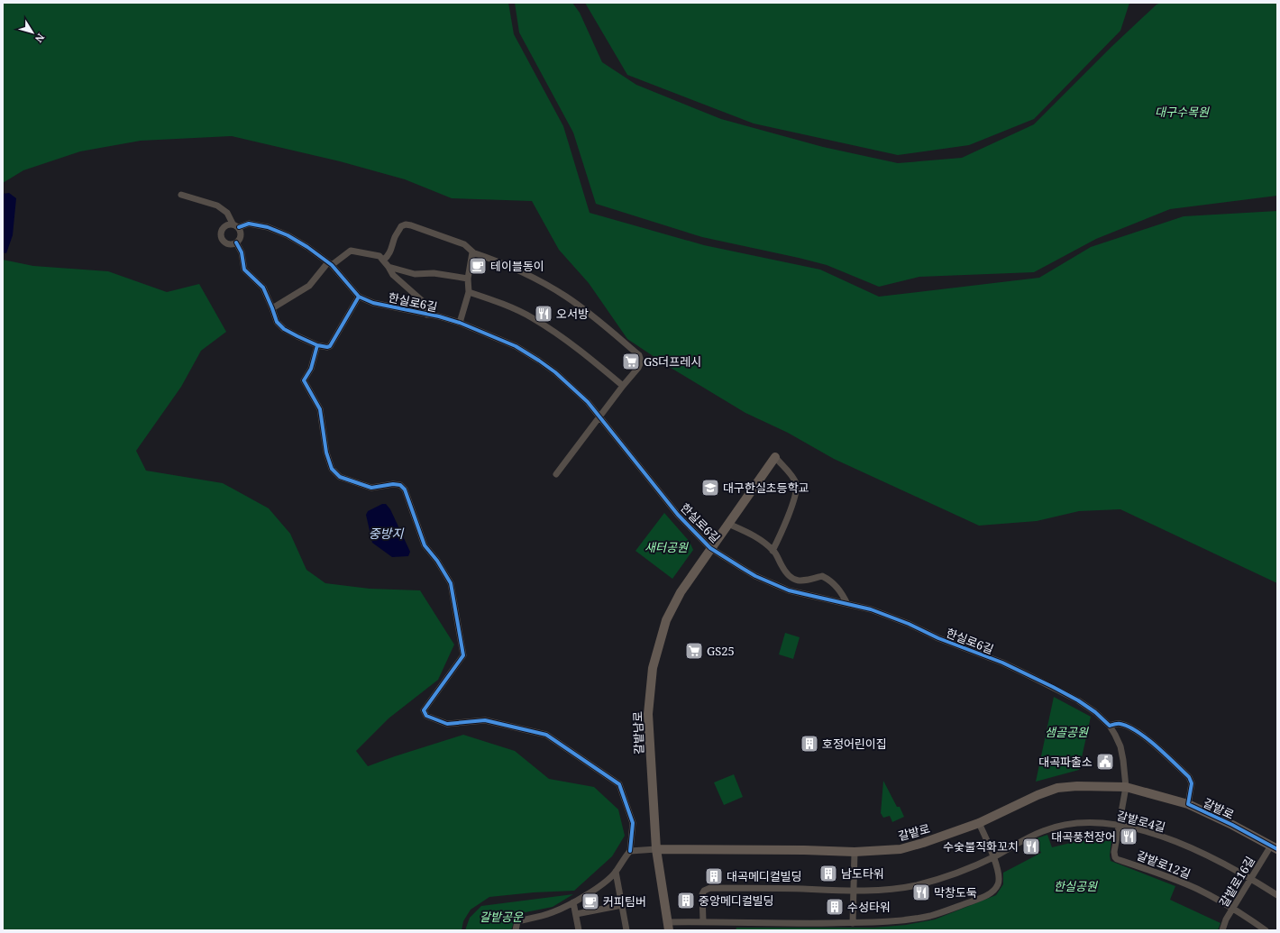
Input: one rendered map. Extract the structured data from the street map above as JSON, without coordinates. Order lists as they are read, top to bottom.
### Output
{
  "streets": {
    "main road": ["갈밭남로", "갈밭로"],
    "street": [
      "한실로6길",
      "갈밭로4길",
      "갈밭로12길",
      "갈밭로16길"
    ]
  },
  "crossings": [
    ["한실로6길", "갈밭남로"],
    ["한실로6길", "갈밭로"],
    ["한실로6길", "갈밭로12길"],
    ["갈밭남로", "갈밭로"],
    ["갈밭로", "갈밭로12길"],
    ["갈밭로", "갈밭로16길"],
    ["갈밭로4길", "갈밭로12길"],
    ["갈밭로4길", "갈밭로16길"],
    ["갈밭로12길", "갈밭로16길"]
  ],
  "water": ["중방지"],
  "parks": [
    "대구수목원",
    "새터공원",
    "샘골공원",
    "한실공원",
    "갈밭공운"
  ],
  "places": {
    "cafe": ["테이블동이", "커피팀버"],
    "restaurant": [
      "오서방",
      "대곡풍천장어",
      "수숯불직화꼬치",
      "막창도둑"
    ],
    "supermarket": ["GS더프레시", "GS25"],
    "school or university": ["대구한실초등학교"],
    "building": [
      "호정어린이집",
      "남도타워",
      "대곡메디컬빌딩",
      "중앙메디컬빌딩",
      "수성타워"
    ],
    "public building": ["대곡파출소"]
  },
  "north": "bottom right"
}
